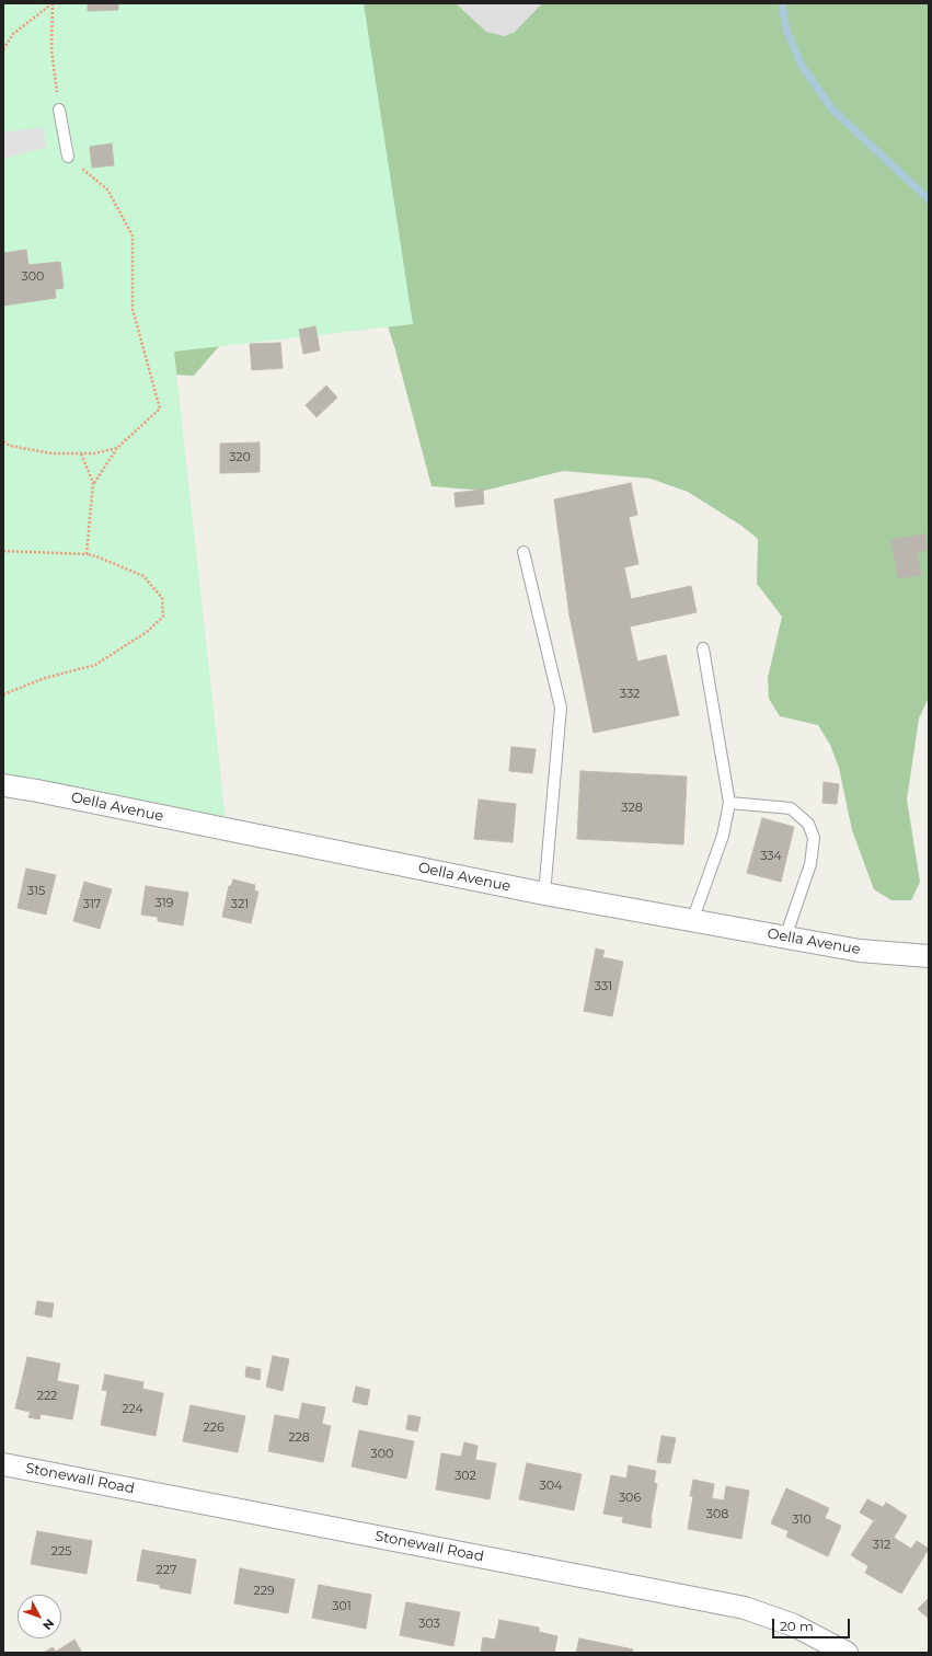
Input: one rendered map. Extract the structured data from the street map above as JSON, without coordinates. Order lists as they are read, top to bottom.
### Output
{
  "streets": {
    "street": ["Oella Avenue", "Stonewall Road"]
  },
  "house_numbers": [
    "300",
    "320",
    "332",
    "328",
    "334",
    "315",
    "319",
    "317",
    "321",
    "331",
    "222",
    "224",
    "226",
    "228",
    "300",
    "302",
    "304",
    "306",
    "308",
    "310",
    "312",
    "225",
    "227",
    "229",
    "301",
    "303"
  ],
  "scale_bar": "20 m",
  "north": "bottom right"
}
